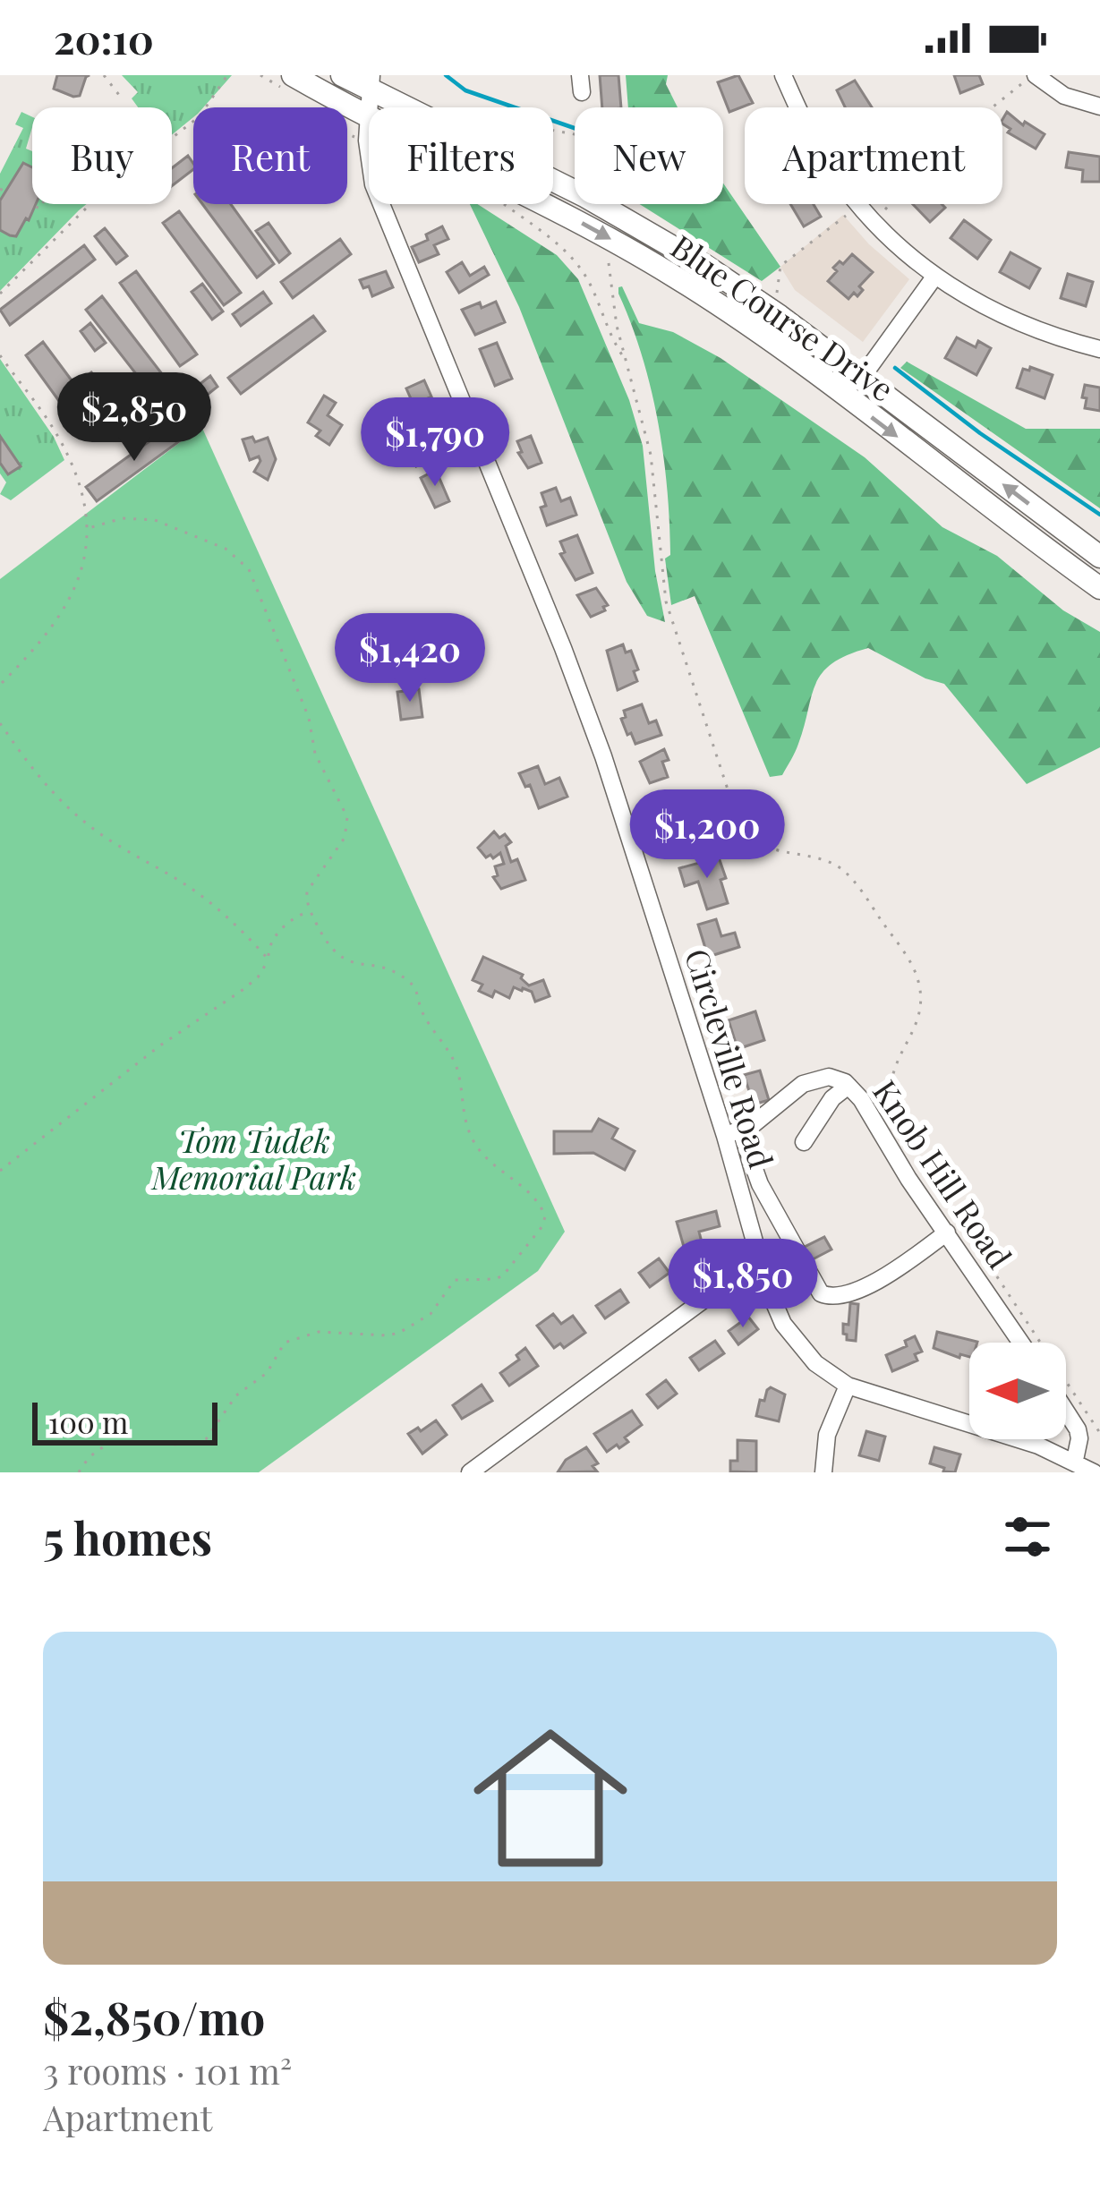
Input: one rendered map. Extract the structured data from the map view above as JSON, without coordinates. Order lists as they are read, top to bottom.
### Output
{
  "streets": {
    "main road": ["Blue Course Drive"],
    "street": ["Circleville Road", "Knob Hill Road"]
  },
  "crossings": [
    ["Blue Course Drive", "Circleville Road"],
    ["Circleville Road", "Knob Hill Road"]
  ],
  "parks": ["Tom Tudek Memorial Park"],
  "scale_bar": "100 m",
  "north": "left",
  "page": {
    "status": "20:10",
    "chip": [
      "Buy",
      "Rent",
      "Filters",
      "New",
      "Apartment"
    ],
    "price": [
      "$2,850",
      "$1,790",
      "$1,420",
      "$1,200",
      "$1,850"
    ],
    "scale": "100 m",
    "heading": "5 homes",
    "list": [
      {
        "name": "$2,850/mo",
        "note": "3 rooms · 101 m² · Apartment"
      }
    ]
  }
}
